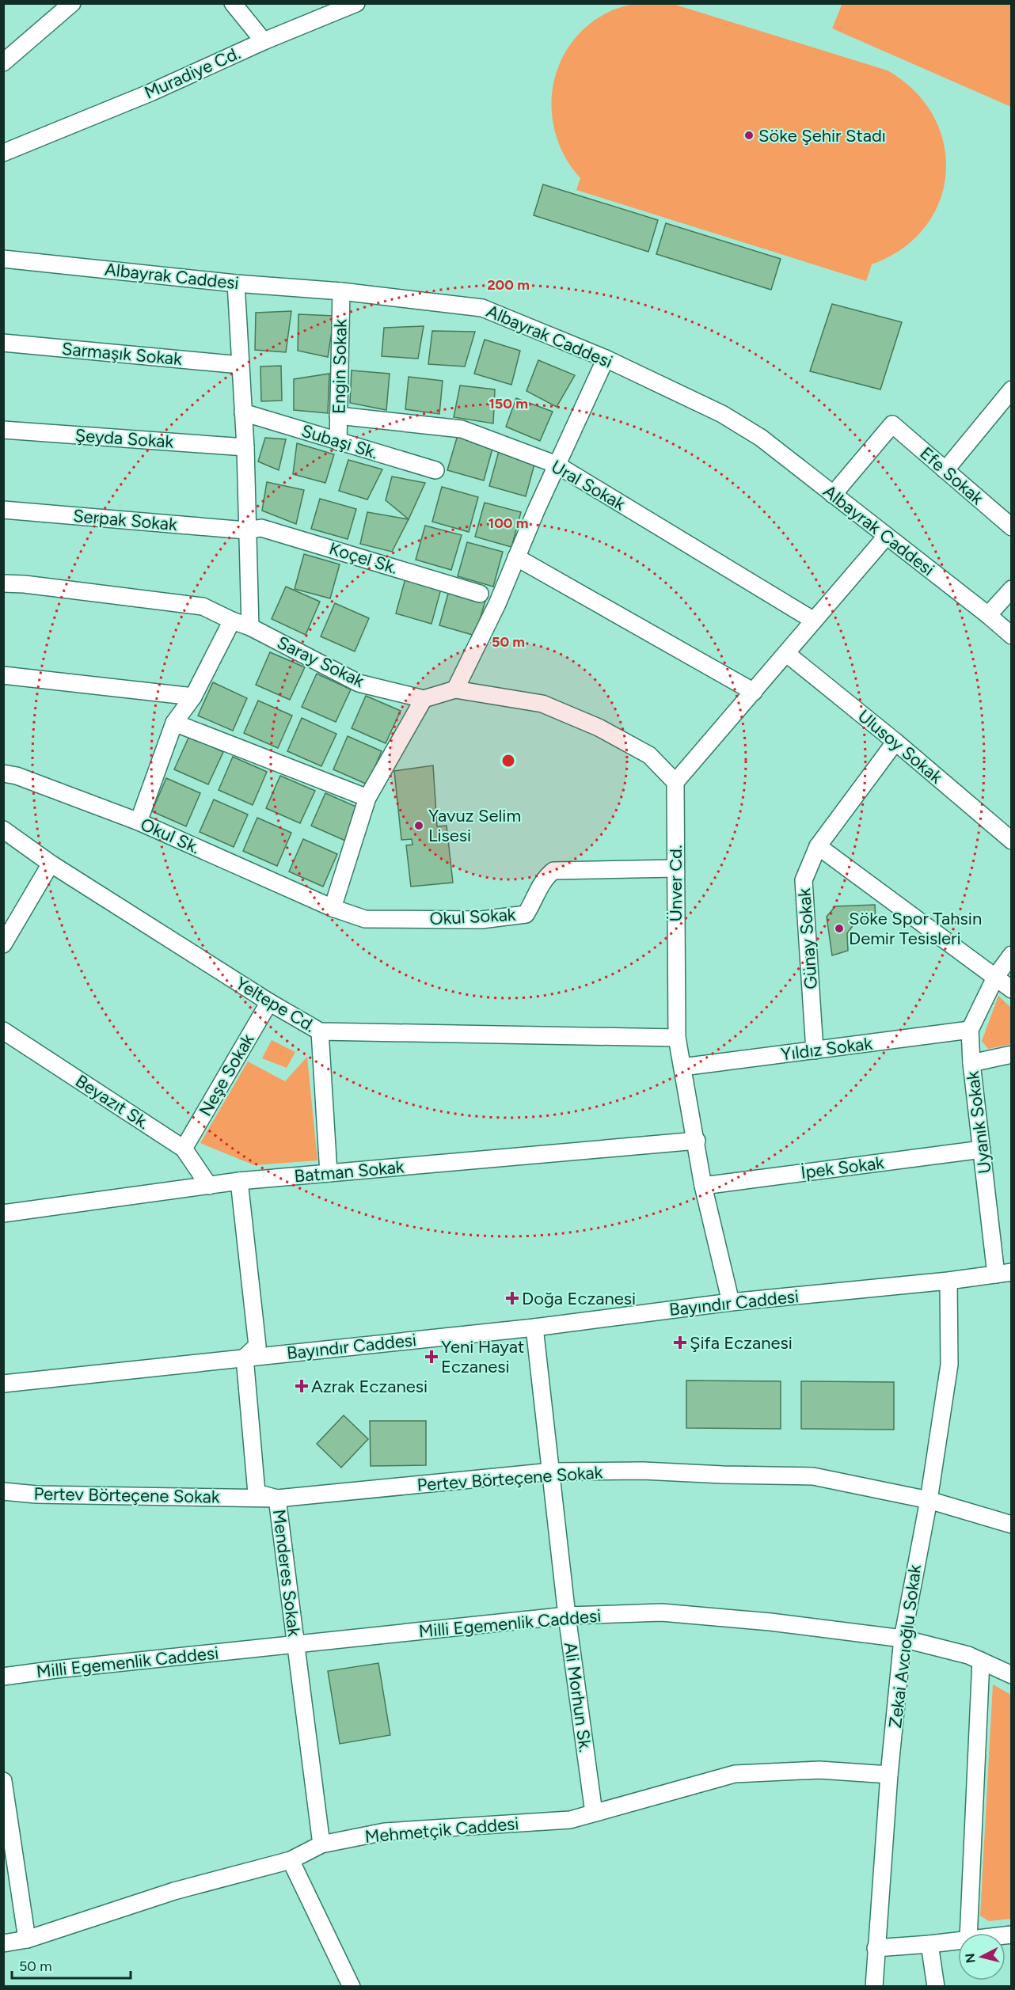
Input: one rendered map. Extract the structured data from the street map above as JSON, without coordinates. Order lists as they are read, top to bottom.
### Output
{
  "streets": {
    "street": [
      "Muradiye Cd.",
      "Albayrak Caddesi",
      "Sarmaşık Sokak",
      "Engin Sokak",
      "Şeyda Sokak",
      "Subaşı Sk.",
      "Efe Sokak",
      "Ural Sokak",
      "Serpak Sokak",
      "Koçel Sk.",
      "Saray Sokak",
      "Ulusoy Sokak",
      "Okul Sk.",
      "Ünver Cd.",
      "Okul Sokak",
      "Günay Sokak",
      "Yeltepe Cd.",
      "Yıldız Sokak",
      "Neşe Sokak",
      "Beyazıt Sk.",
      "Uyanık Sokak",
      "İpek Sokak",
      "Batman Sokak",
      "Bayındır Caddesi",
      "Pertev Börteçene Sokak",
      "Menderes Sokak",
      "Milli Egemenlik Caddesi",
      "Zekai Avcıoğlu Sokak",
      "Ali Morhun Sk.",
      "Mehmetçik Caddesi"
    ]
  },
  "crossings": [
    ["Albayrak Caddesi", "Engin Sokak"],
    ["Albayrak Caddesi", "Efe Sokak"],
    ["Engin Sokak", "Subaşı Sk."],
    ["Engin Sokak", "Ural Sokak"],
    ["Serpak Sokak", "Koçel Sk."],
    ["Ulusoy Sokak", "Günay Sokak"],
    ["Okul Sk.", "Okul Sokak"],
    ["Ünver Cd.", "Okul Sokak"],
    ["Ünver Cd.", "Yeltepe Cd."],
    ["Ünver Cd.", "Yıldız Sokak"],
    ["Ünver Cd.", "İpek Sokak"],
    ["Ünver Cd.", "Batman Sokak"],
    ["Ünver Cd.", "Bayındır Caddesi"],
    ["Günay Sokak", "Yıldız Sokak"],
    ["Yeltepe Cd.", "Neşe Sokak"],
    ["Yıldız Sokak", "Uyanık Sokak"],
    ["Neşe Sokak", "Beyazıt Sk."],
    ["Beyazıt Sk.", "Batman Sokak"],
    ["Uyanık Sokak", "İpek Sokak"],
    ["Uyanık Sokak", "Bayındır Caddesi"],
    ["Bayındır Caddesi", "Menderes Sokak"],
    ["Bayındır Caddesi", "Zekai Avcıoğlu Sokak"],
    ["Bayındır Caddesi", "Ali Morhun Sk."],
    ["Pertev Börteçene Sokak", "Menderes Sokak"],
    ["Pertev Börteçene Sokak", "Zekai Avcıoğlu Sokak"],
    ["Pertev Börteçene Sokak", "Ali Morhun Sk."],
    ["Menderes Sokak", "Milli Egemenlik Caddesi"],
    ["Menderes Sokak", "Mehmetçik Caddesi"],
    ["Milli Egemenlik Caddesi", "Zekai Avcıoğlu Sokak"],
    ["Milli Egemenlik Caddesi", "Ali Morhun Sk."],
    ["Zekai Avcıoğlu Sokak", "Mehmetçik Caddesi"],
    ["Ali Morhun Sk.", "Mehmetçik Caddesi"]
  ],
  "places": {
    "other": ["Söke Şehir Stadı", "Yavuz Selim Lisesi", "Söke Spor Tahsin Demir Tesisleri"],
    "health": [
      "Doğa Eczanesi",
      "Şifa Eczanesi",
      "Yeni Hayat Eczanesi",
      "Azrak Eczanesi"
    ]
  },
  "scale_bar": "50 m",
  "north": "left",
  "rings": [
    "200 m",
    "150 m",
    "100 m",
    "50 m"
  ]
}
